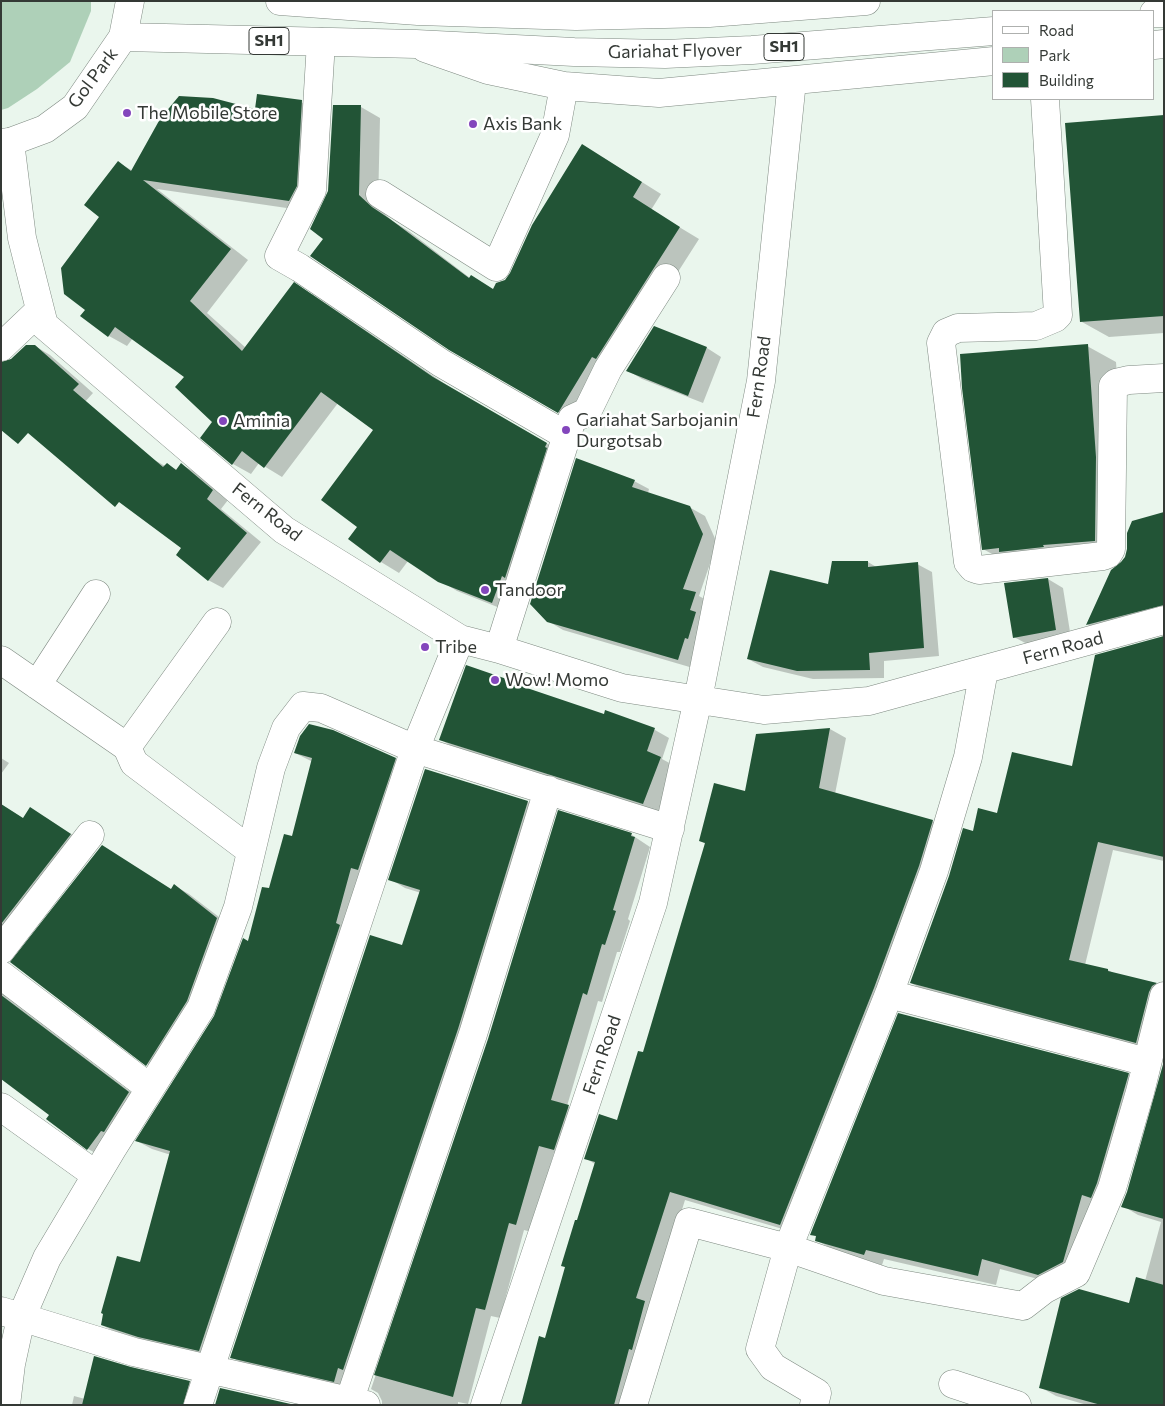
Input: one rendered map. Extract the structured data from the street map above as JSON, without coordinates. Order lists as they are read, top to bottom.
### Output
{
  "streets": {
    "street": [
      "SH1",
      "Gariahat Flyover",
      "Gol Park",
      "Fern Road"
    ]
  },
  "crossings": [
    ["SH1", "Gariahat Flyover"],
    ["SH1", "Gol Park"],
    ["Gol Park", "Fern Road"]
  ],
  "places": [
    "The Mobile Store",
    "Axis Bank",
    "Aminia",
    "Gariahat Sarbojanin Durgotsab",
    "Tandoor",
    "Tribe",
    "Wow! Momo"
  ],
  "legend": ["Road", "Park", "Building"]
}
